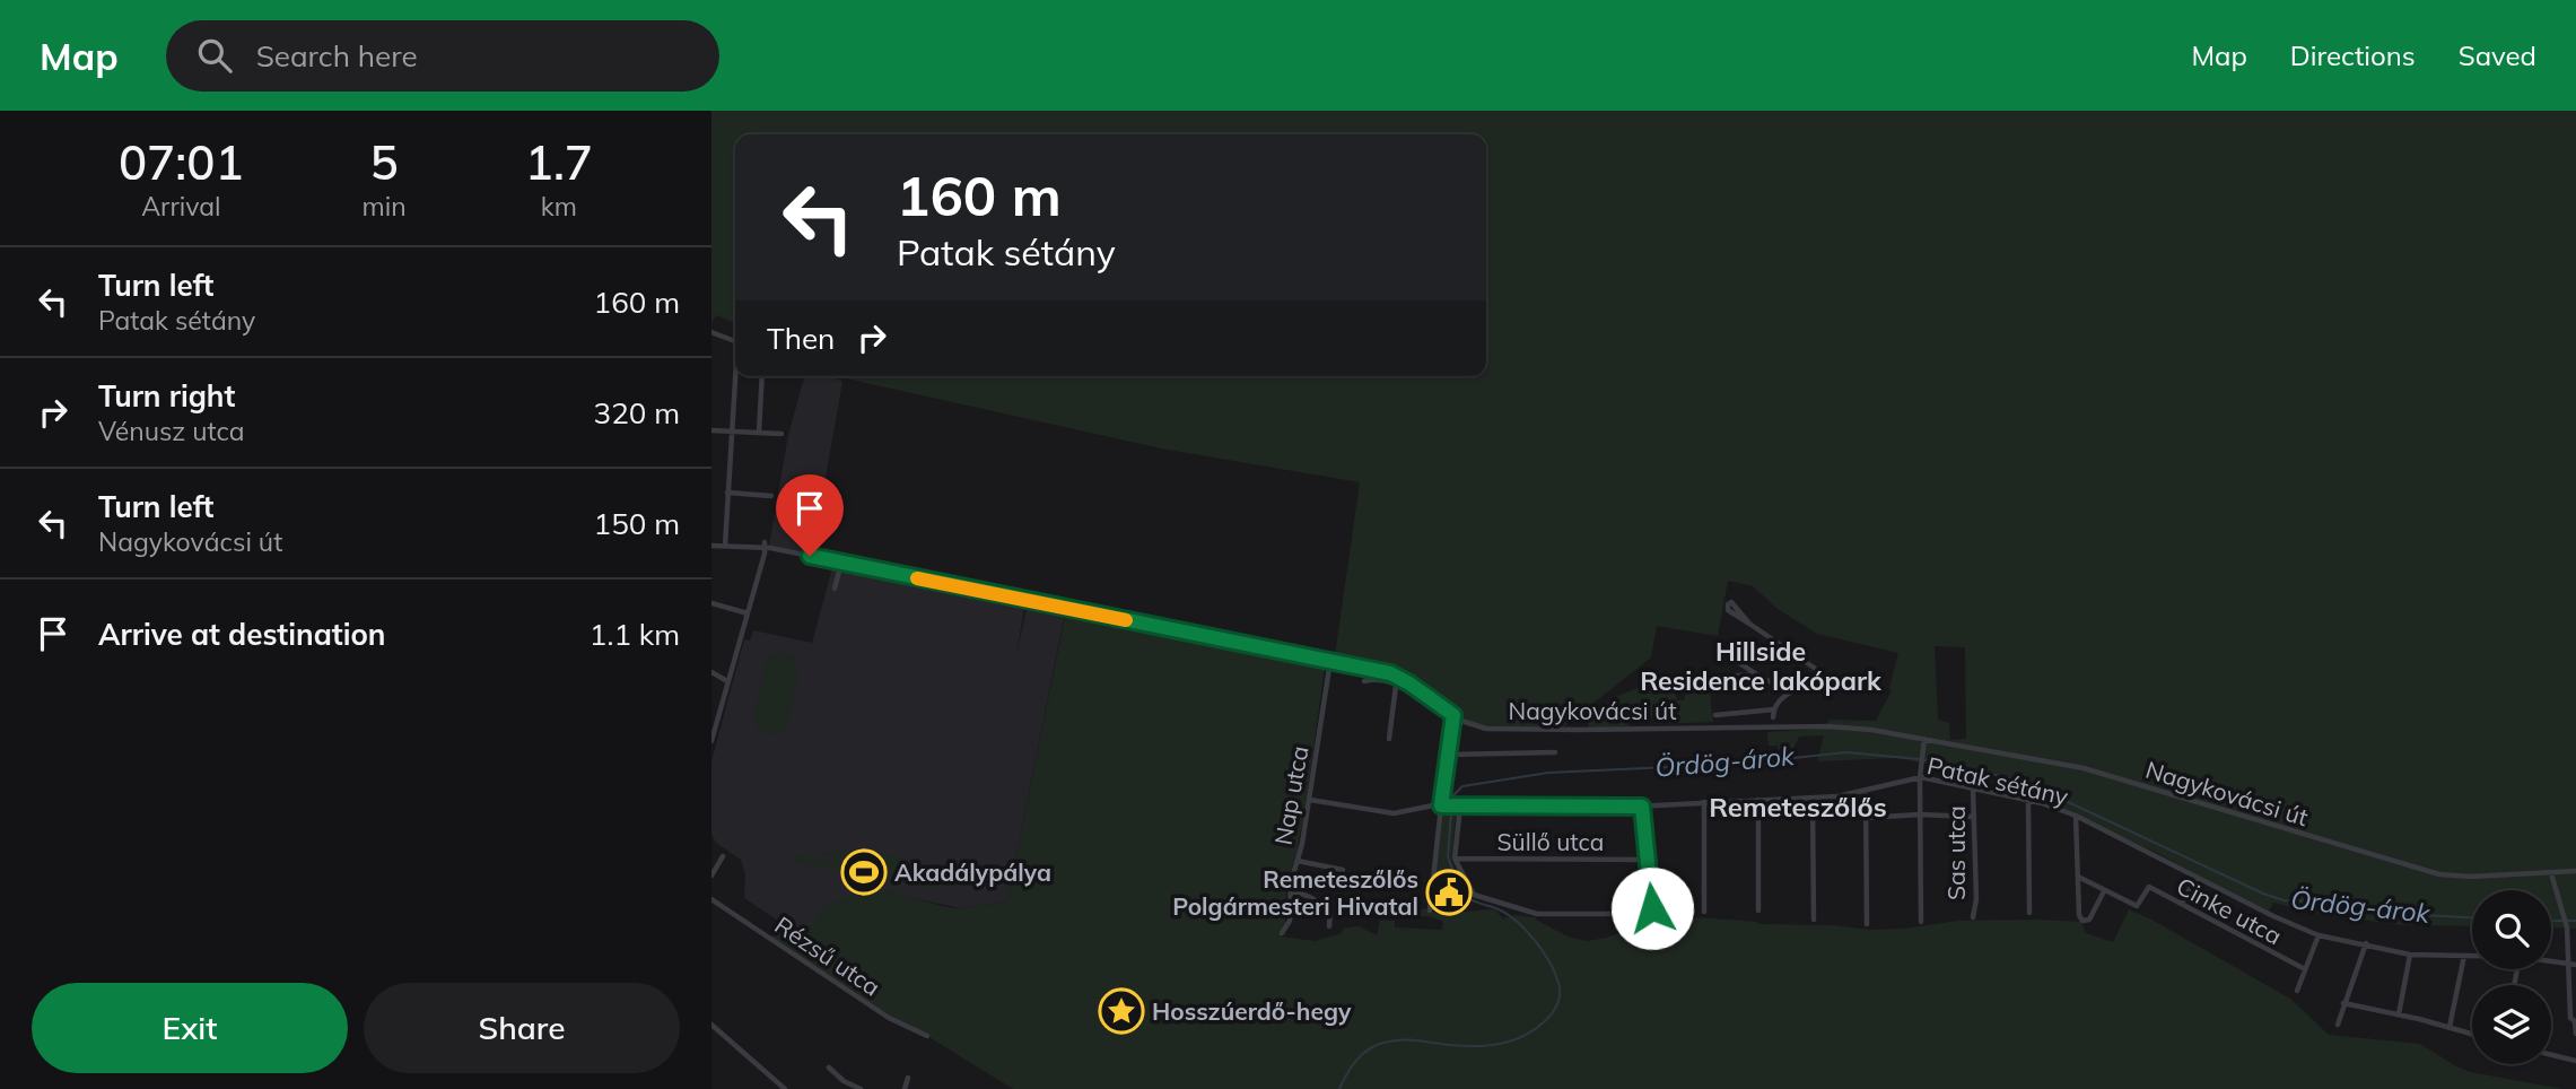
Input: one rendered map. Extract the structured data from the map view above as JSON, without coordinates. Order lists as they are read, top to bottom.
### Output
{
  "streets": {
    "street": [
      "Nagykovácsi út",
      "Patak sétány",
      "Nap utca",
      "Süllő utca",
      "Sas utca",
      "Cinke utca",
      "Rézsű utca"
    ]
  },
  "crossings": [
    ["Nagykovácsi út", "Nap utca"],
    ["Patak sétány", "Nap utca"],
    ["Patak sétány", "Sas utca"]
  ],
  "districts": ["Hillside Residence lakópark", "Remeteszőlős"],
  "water": ["Ördög-árok"],
  "places": {
    "sports": ["Akadálypálya"],
    "public building": ["Remeteszőlős Polgármesteri Hivatal"],
    "place": ["Hosszúerdő-hegy"]
  },
  "page": {
    "header": "Map",
    "search": "Search here",
    "nav": ["Map", "Directions", "Saved"],
    "eta": [
      "07:01",
      "Arrival",
      "5",
      "min",
      "1.7",
      "km"
    ],
    "turn": ["160 m", "Patak sétány"],
    "list": [
      {
        "name": "Turn left",
        "note": "Patak sétány",
        "value": "160 m"
      },
      {
        "name": "Turn right",
        "note": "Vénusz utca",
        "value": "320 m"
      },
      {
        "name": "Turn left",
        "note": "Nagykovácsi út",
        "value": "150 m"
      },
      {
        "name": "Arrive at destination",
        "value": "1.1 km"
      }
    ],
    "then": "Then",
    "buttons": ["Exit", "Share"]
  }
}
